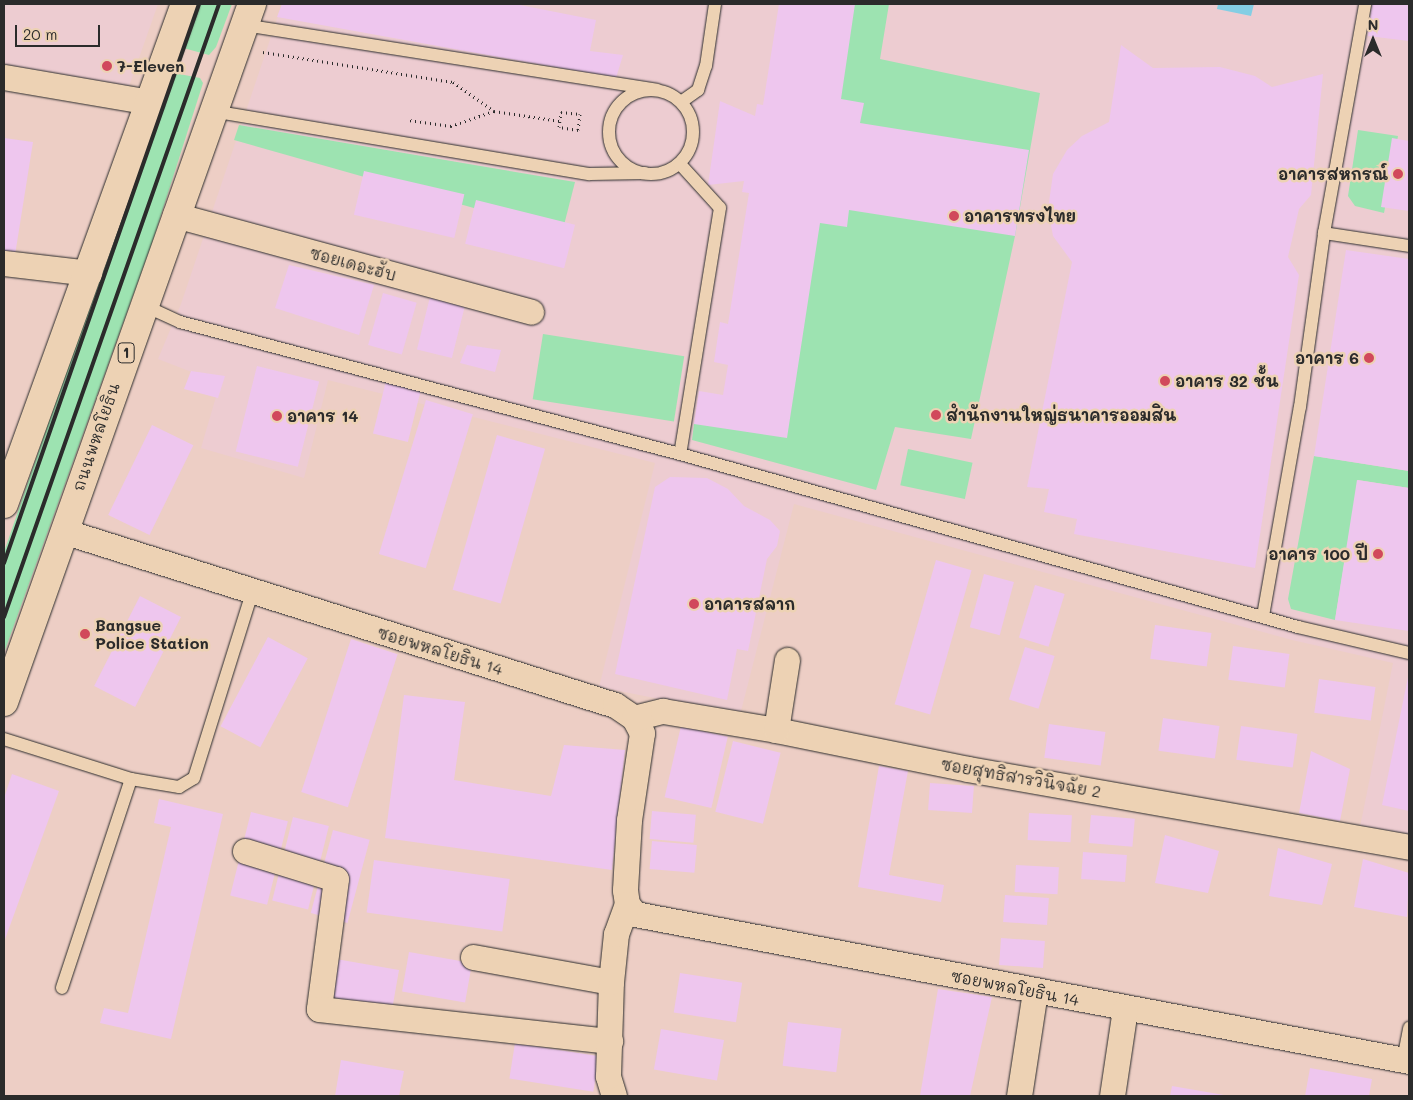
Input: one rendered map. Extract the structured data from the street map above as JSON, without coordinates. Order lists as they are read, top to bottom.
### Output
{
  "streets": {
    "main road": ["1", "ถนนพหลโยธิน"],
    "street": ["ซอยเดอะฮับ", "ซอยพหลโยธิน 14", "ซอยสุทธิสารวินิจฉัย 2"]
  },
  "crossings": [
    ["ซอยเดอะฮับ", "ถนนพหลโยธิน"],
    ["ถนนพหลโยธิน", "ซอยพหลโยธิน 14"],
    ["ซอยพหลโยธิน 14", "ซอยสุทธิสารวินิจฉัย 2"]
  ],
  "places": [
    "7-Eleven",
    "อาคารสหกรณ์",
    "อาคารทรงไทย",
    "อาคาร 6",
    "อาคาร 32 ชั้น",
    "สำนักงานใหญ่ธนาคารออมสิน",
    "อาคาร 14",
    "อาคาร 100 ปี",
    "อาคารสลาก",
    "Bangsue Police Station"
  ],
  "scale_bar": "20 m",
  "north": "top"
}
